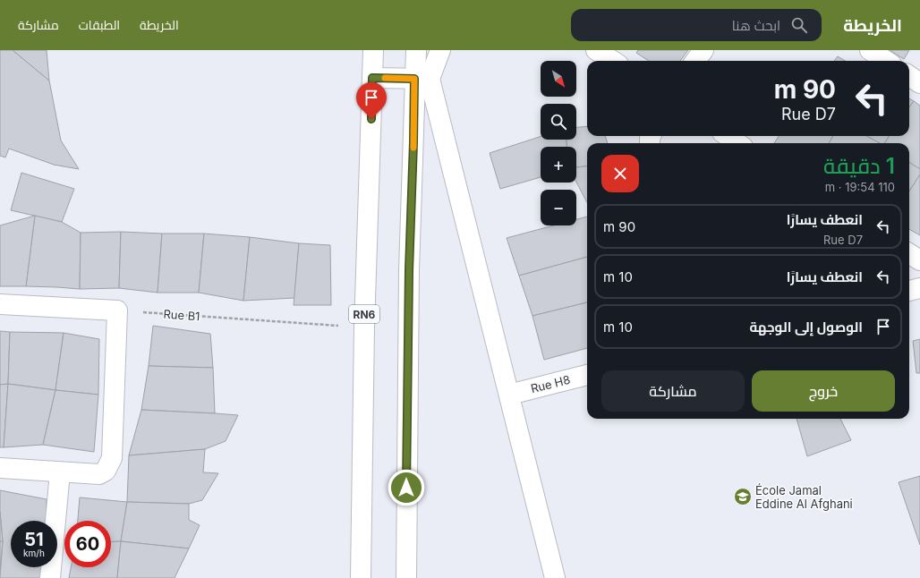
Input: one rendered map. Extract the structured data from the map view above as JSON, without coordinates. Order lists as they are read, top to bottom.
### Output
{
  "streets": {
    "street": ["RN6", "Rue H8"],
    "path": ["Rue B1"]
  },
  "crossings": [
    ["RN6", "Rue B1"]
  ],
  "places": {
    "school or university": ["École Jamal Eddine Al Afghani"]
  },
  "north": "bottom right",
  "page": {
    "header": "الخريطة",
    "search": "ابحث هنا",
    "nav": ["الخريطة", "الطبقات", "مشاركة"],
    "map_buttons": ["+", "−"],
    "turn": ["90 m", "Rue D7"],
    "heading": ["1 دقيقة", "110 m · 19:54"],
    "list": [
      {
        "name": "انعطف يسارًا",
        "note": "Rue D7",
        "value": "90 m"
      },
      {
        "name": "انعطف يسارًا",
        "value": "10 m"
      },
      {
        "name": "الوصول إلى الوجهة",
        "value": "10 m"
      }
    ],
    "buttons": ["خروج", "مشاركة"],
    "speed": "51 km/h",
    "limit": "60"
  }
}
